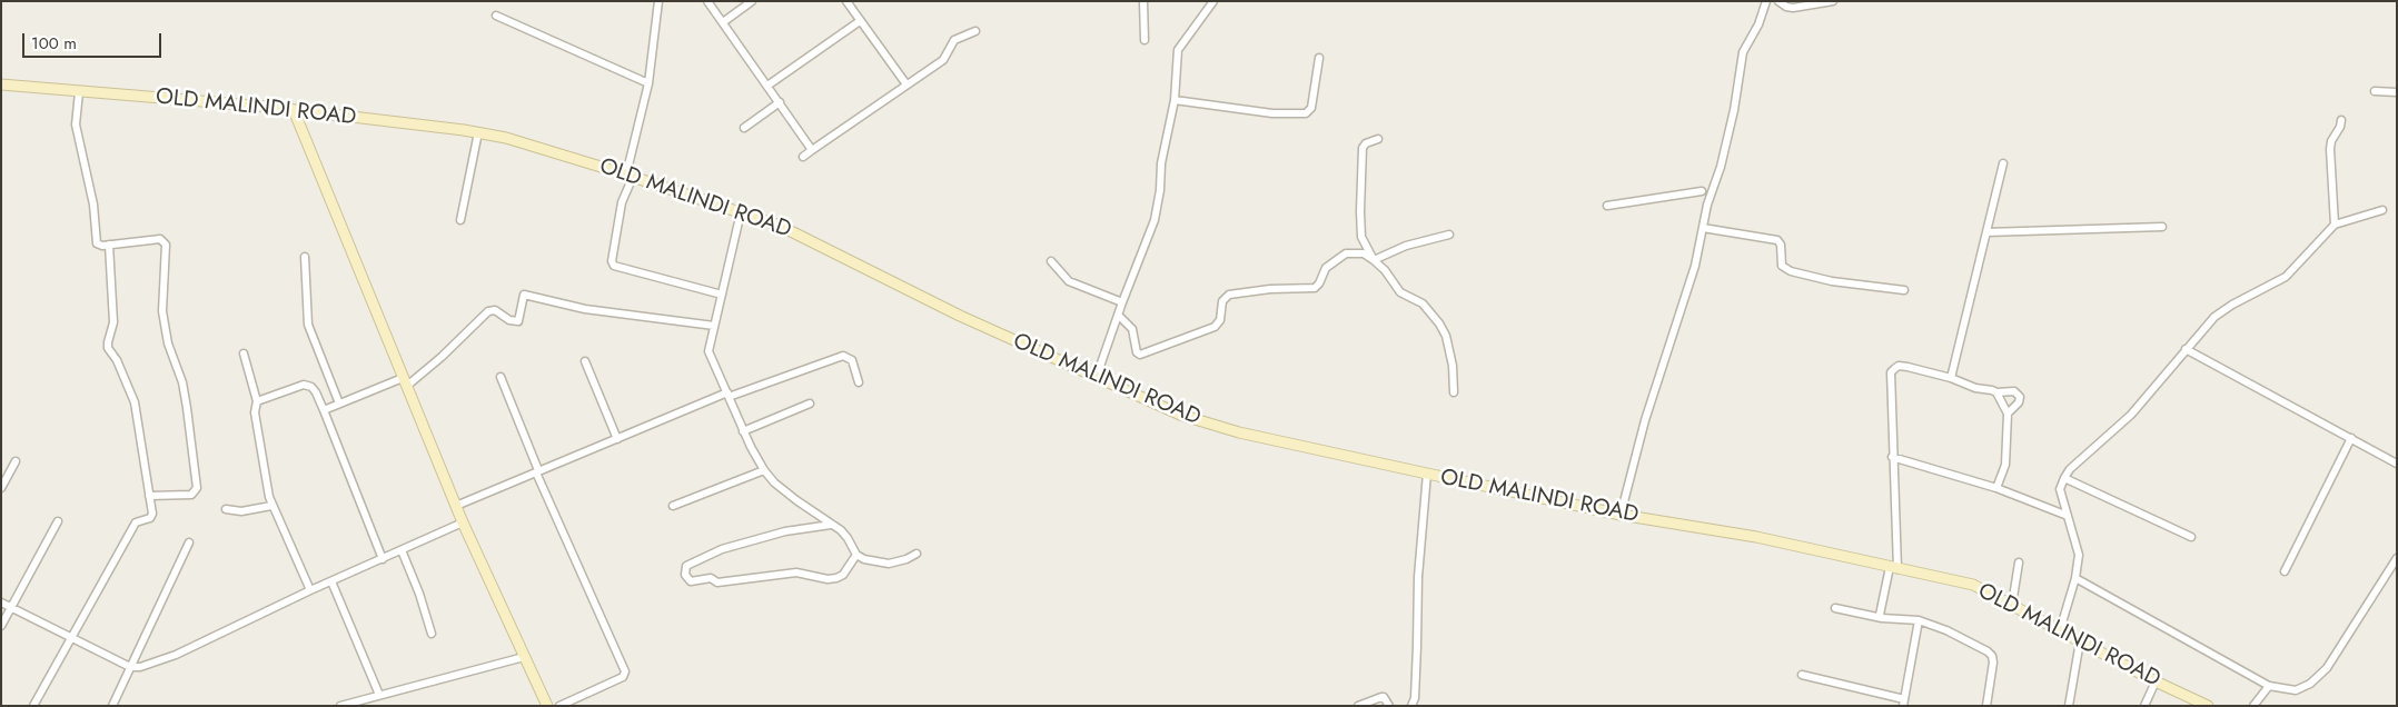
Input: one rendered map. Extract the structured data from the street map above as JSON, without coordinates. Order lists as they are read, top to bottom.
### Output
{
  "streets": {
    "main road": ["OLD MALINDI ROAD"]
  },
  "scale_bar": "100 m"
}
